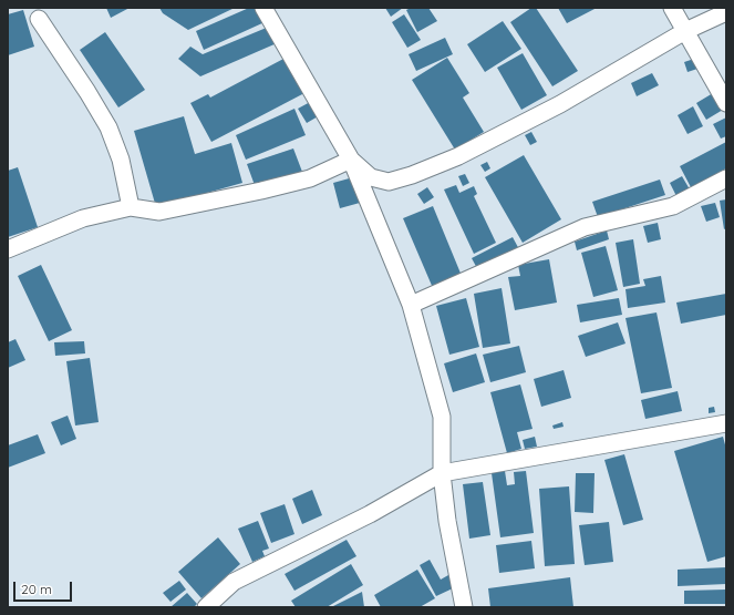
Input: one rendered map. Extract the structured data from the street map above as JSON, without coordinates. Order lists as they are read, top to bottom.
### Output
{
  "scale_bar": "20 m"
}
